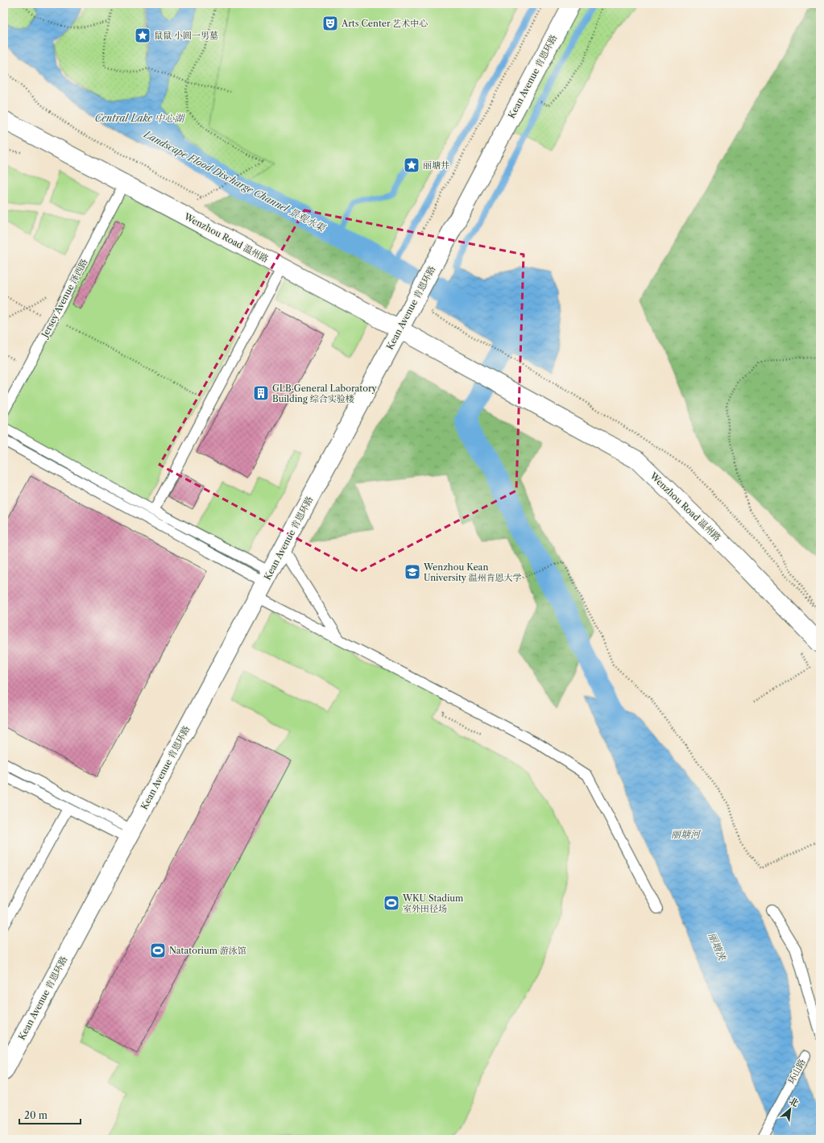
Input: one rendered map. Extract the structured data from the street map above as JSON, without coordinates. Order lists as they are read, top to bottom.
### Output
{
  "streets": {
    "street": ["Kean Avenue 肯恩环路", "Wenzhou Road 温州路"],
    "lane": ["Jersey Avenue 泽西路", "环山路"]
  },
  "crossings": [
    ["Kean Avenue 肯恩环路", "Wenzhou Road 温州路"],
    ["Wenzhou Road 温州路", "Jersey Avenue 泽西路"]
  ],
  "water": [
    "Central Lake 中心湖",
    "Landscape Flood Discharge Channel 景观水渠",
    "丽塘河",
    "丽塘浃"
  ],
  "places": {
    "theatre": ["Arts Center 艺术中心"],
    "place": ["鼠鼠 小圆一男墓", "丽塘井"],
    "building": ["GLB·General Laboratory Building 综合实验楼"],
    "school or university": ["Wenzhou Kean University 温州肯恩大学"],
    "sports": ["WKU Stadium 室外田径场", "Natatorium 游泳馆"]
  },
  "scale_bar": "20 m",
  "north": "top right"
}
